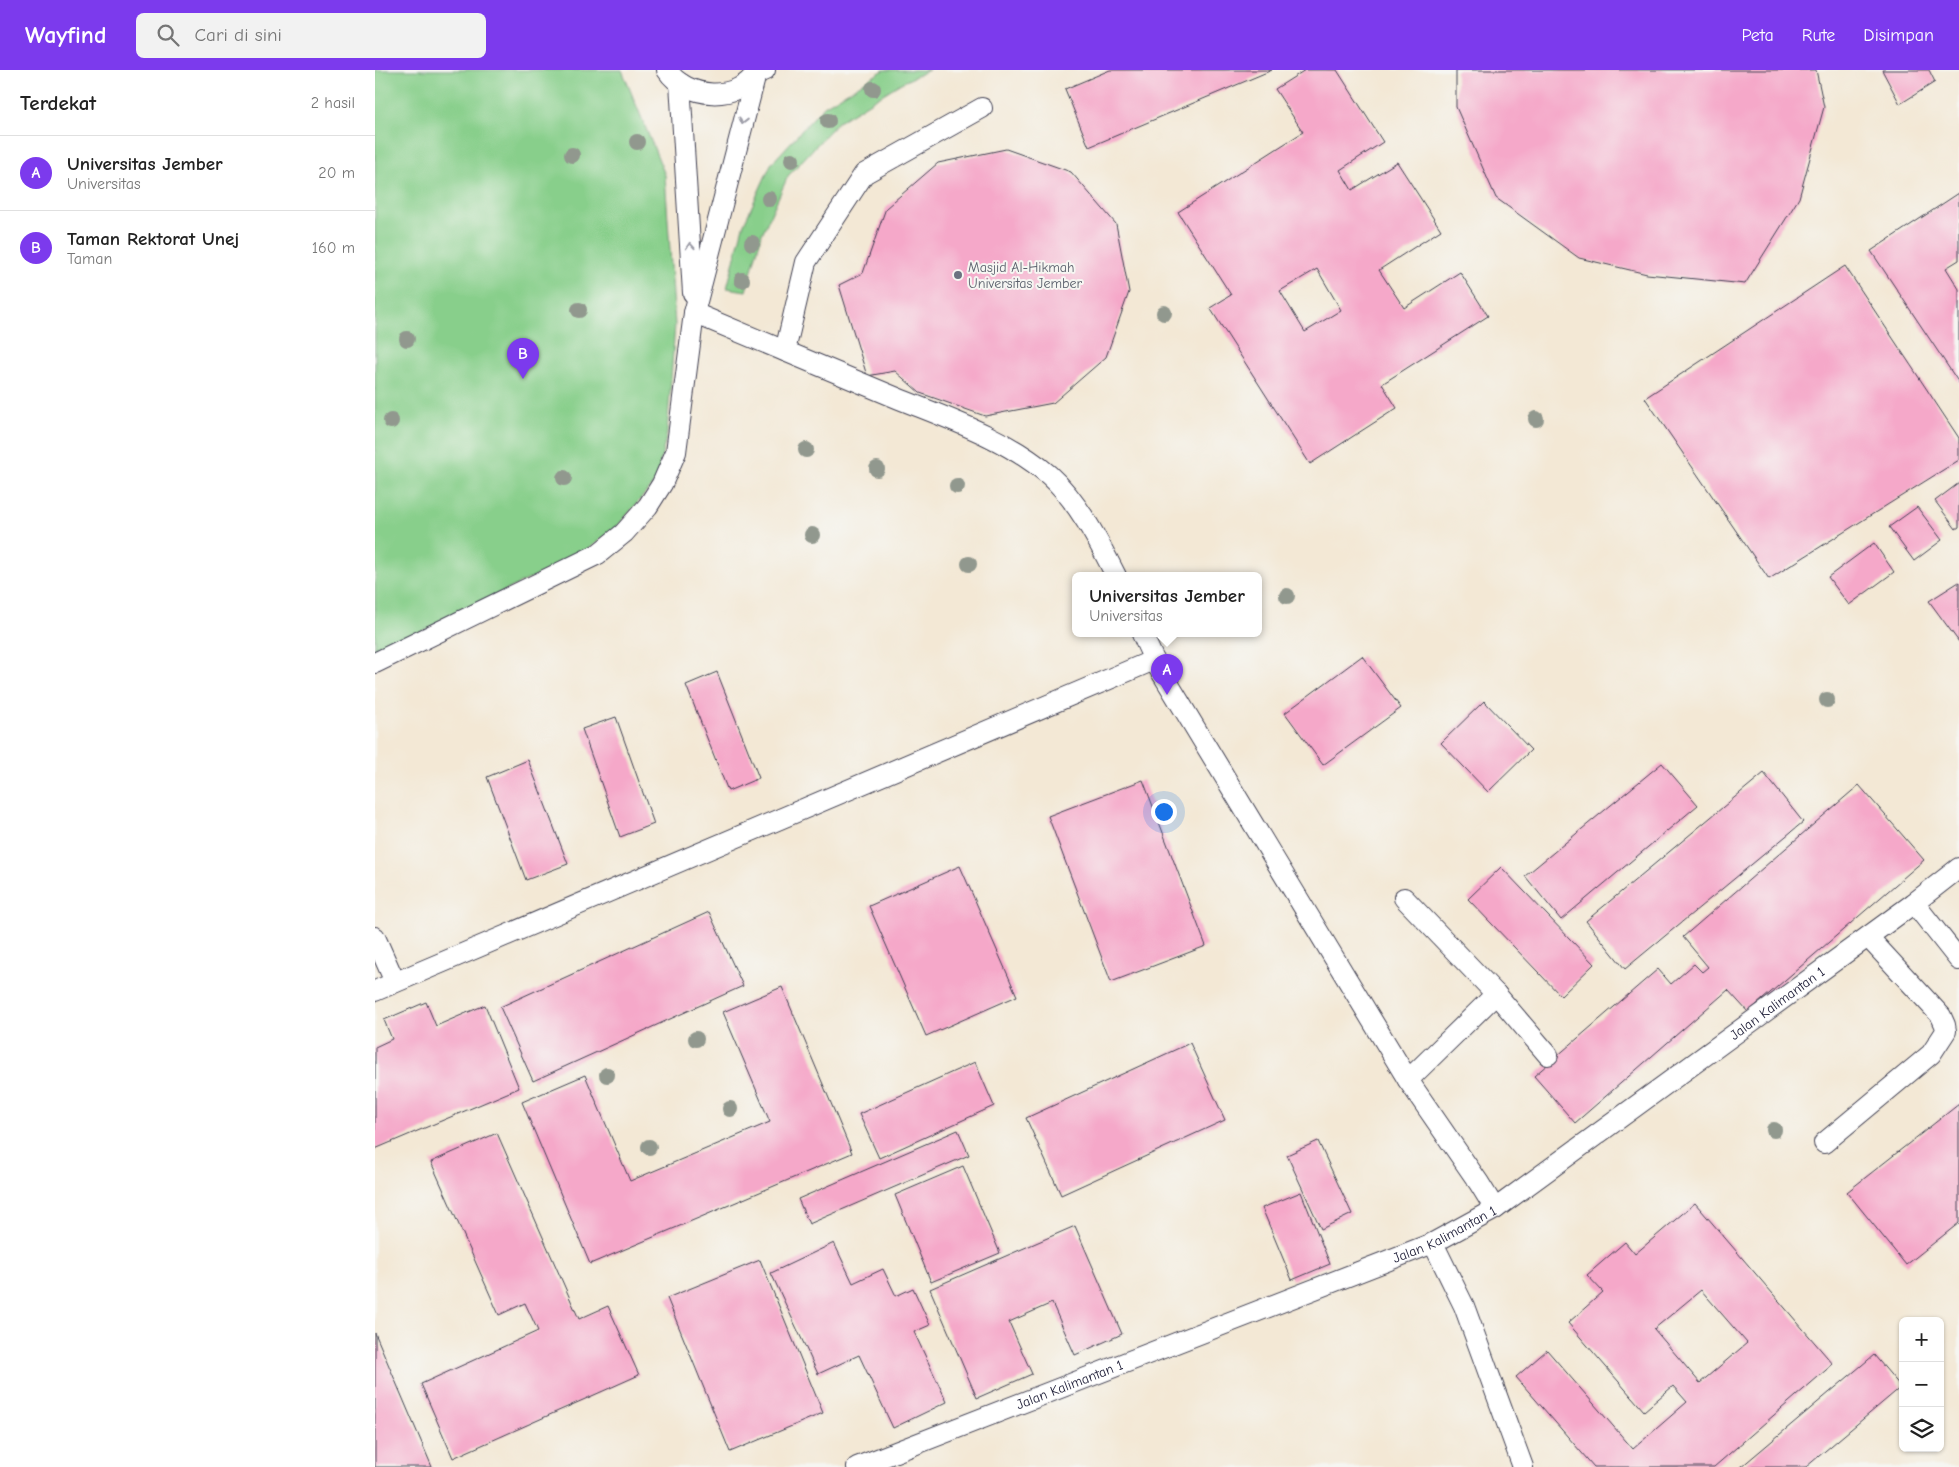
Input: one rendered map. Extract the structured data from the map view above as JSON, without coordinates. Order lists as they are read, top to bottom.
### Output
{
  "streets": {
    "lane": ["Jalan Kalimantan 1"]
  },
  "places": ["Masjid Al-Hikmah Universitas Jember"],
  "page": {
    "header": "Wayfind",
    "search": "Cari di sini",
    "nav": ["Peta", "Rute", "Disimpan"],
    "heading": ["Terdekat", "2 hasil"],
    "list": [
      {
        "mark": "A",
        "name": "Universitas Jember",
        "note": "Universitas",
        "value": "20 m"
      },
      {
        "mark": "B",
        "name": "Taman Rektorat Unej",
        "note": "Taman",
        "value": "160 m"
      }
    ],
    "pins": ["B", "A"],
    "popup": ["Universitas Jember", "Universitas"],
    "map_buttons": ["+", "−"]
  }
}
